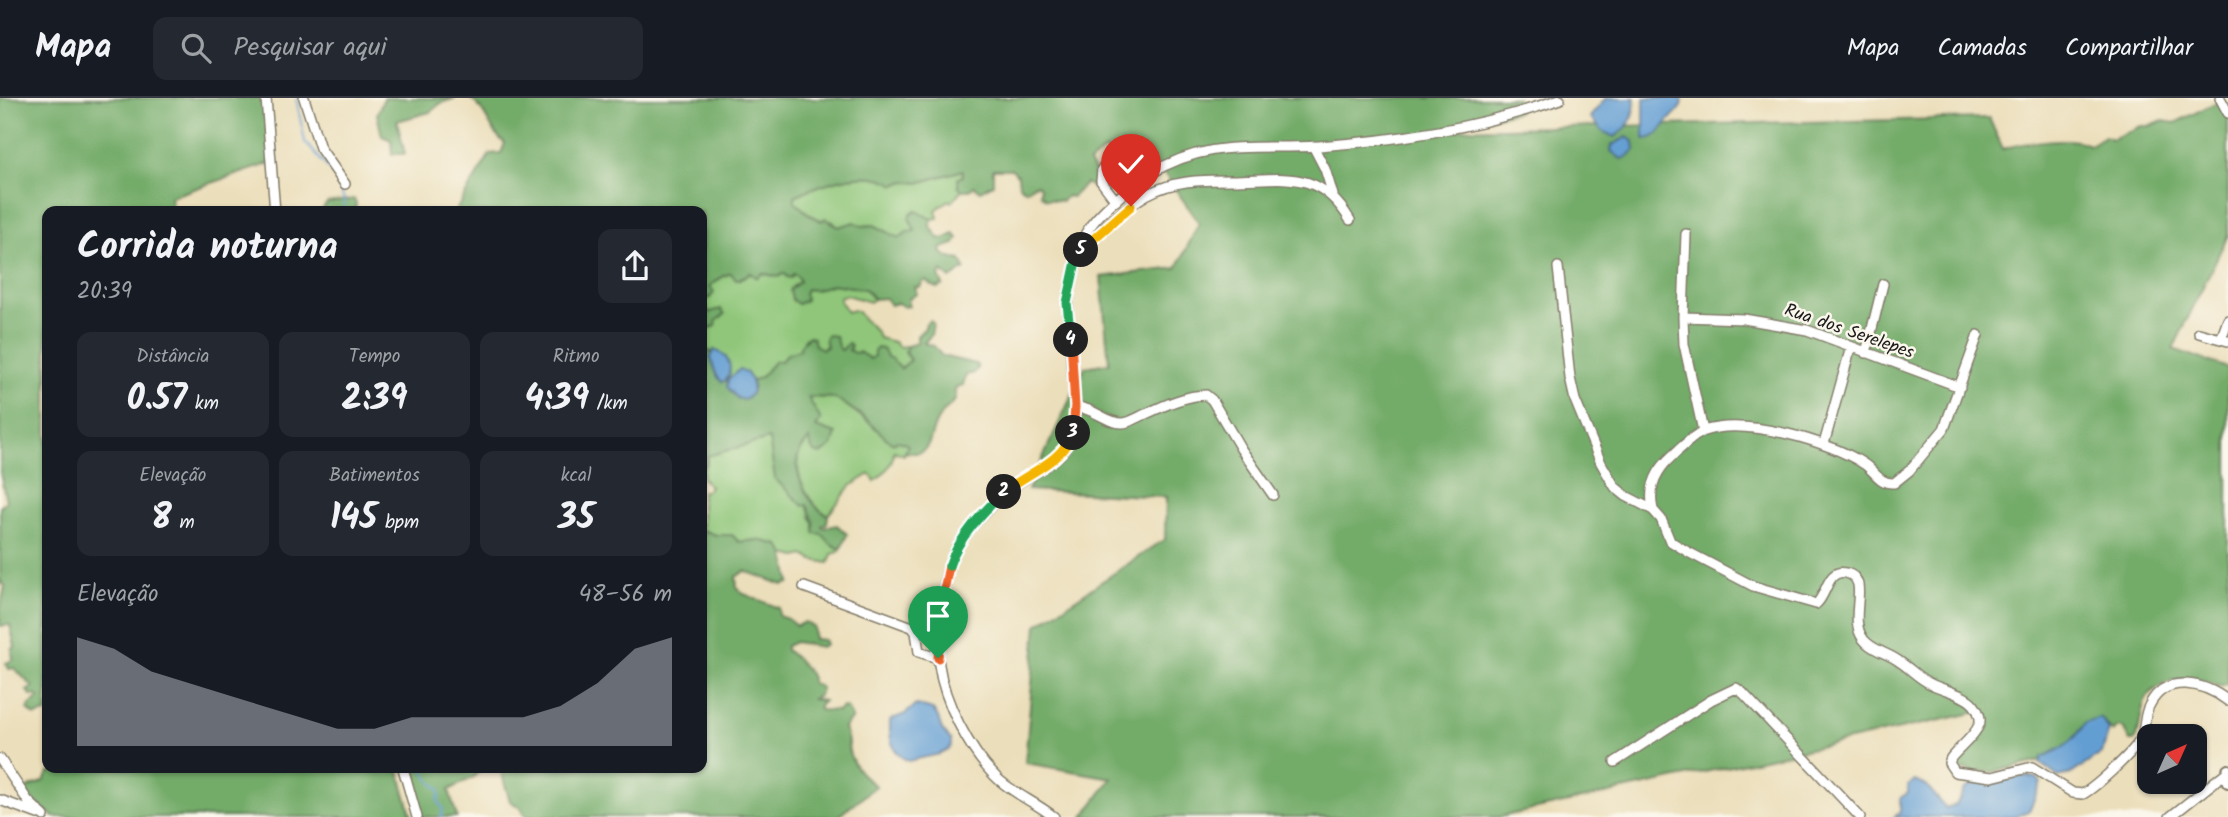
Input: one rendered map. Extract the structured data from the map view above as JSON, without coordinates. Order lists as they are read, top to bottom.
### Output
{
  "streets": {
    "street": ["Rua dos Serelepes"]
  },
  "north": "top right",
  "page": {
    "header": "Mapa",
    "search": "Pesquisar aqui",
    "nav": ["Mapa", "Camadas", "Compartilhar"],
    "heading": ["Corrida noturna", "20:39"],
    "pins": [
      "5",
      "4",
      "3",
      "2"
    ],
    "stats": [
      ["Distância", "0.57 km"],
      ["Tempo", "2:39"],
      ["Ritmo", "4:39 /km"],
      ["Elevação", "8 m"],
      ["Batimentos", "145 bpm"],
      ["kcal", "35"]
    ],
    "chart": ["Elevação", "48–56 m"]
  }
}
